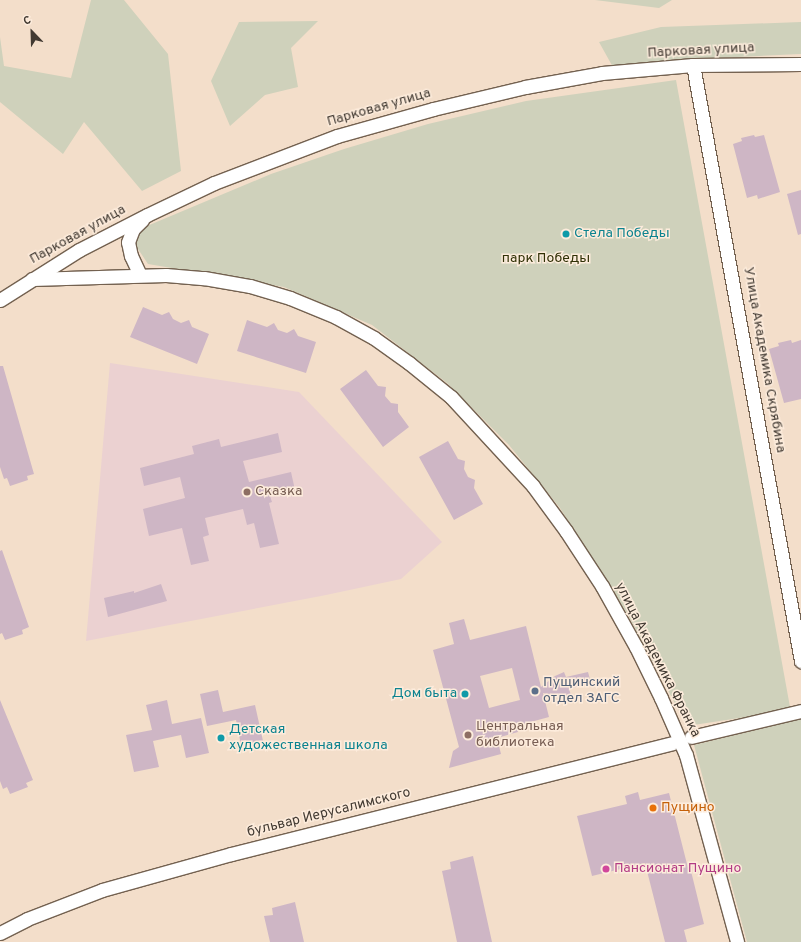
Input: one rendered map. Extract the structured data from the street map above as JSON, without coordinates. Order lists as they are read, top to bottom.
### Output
{
  "streets": {
    "street": [
      "Парковая улица",
      "Улица Академика Скрябина",
      "улица Академика Франка",
      "бульвар Иерусалимского"
    ]
  },
  "crossings": [
    ["Парковая улица", "Улица Академика Скрябина"],
    ["Парковая улица", "улица Академика Франка"]
  ],
  "parks": ["парк Победы"],
  "places": [
    "Стела Победы",
    "Сказка",
    "Пущинский отдел ЗАГС",
    "Дом быта",
    "Центральная библиотека",
    "Детская художественная школа",
    "Пущино",
    "Пансионат Пущино"
  ],
  "north": "top left"
}
